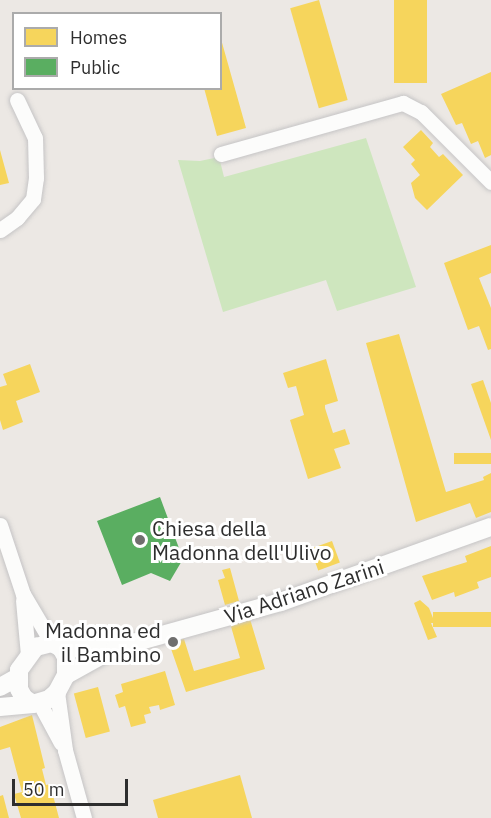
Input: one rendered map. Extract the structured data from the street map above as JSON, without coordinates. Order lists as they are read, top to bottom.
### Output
{
  "streets": {
    "street": ["Via Adriano Zarini"]
  },
  "places": ["Chiesa della Madonna dell'Ulivo", "Madonna ed il Bambino"],
  "legend": ["Homes", "Public"],
  "scale_bar": "50 m"
}
